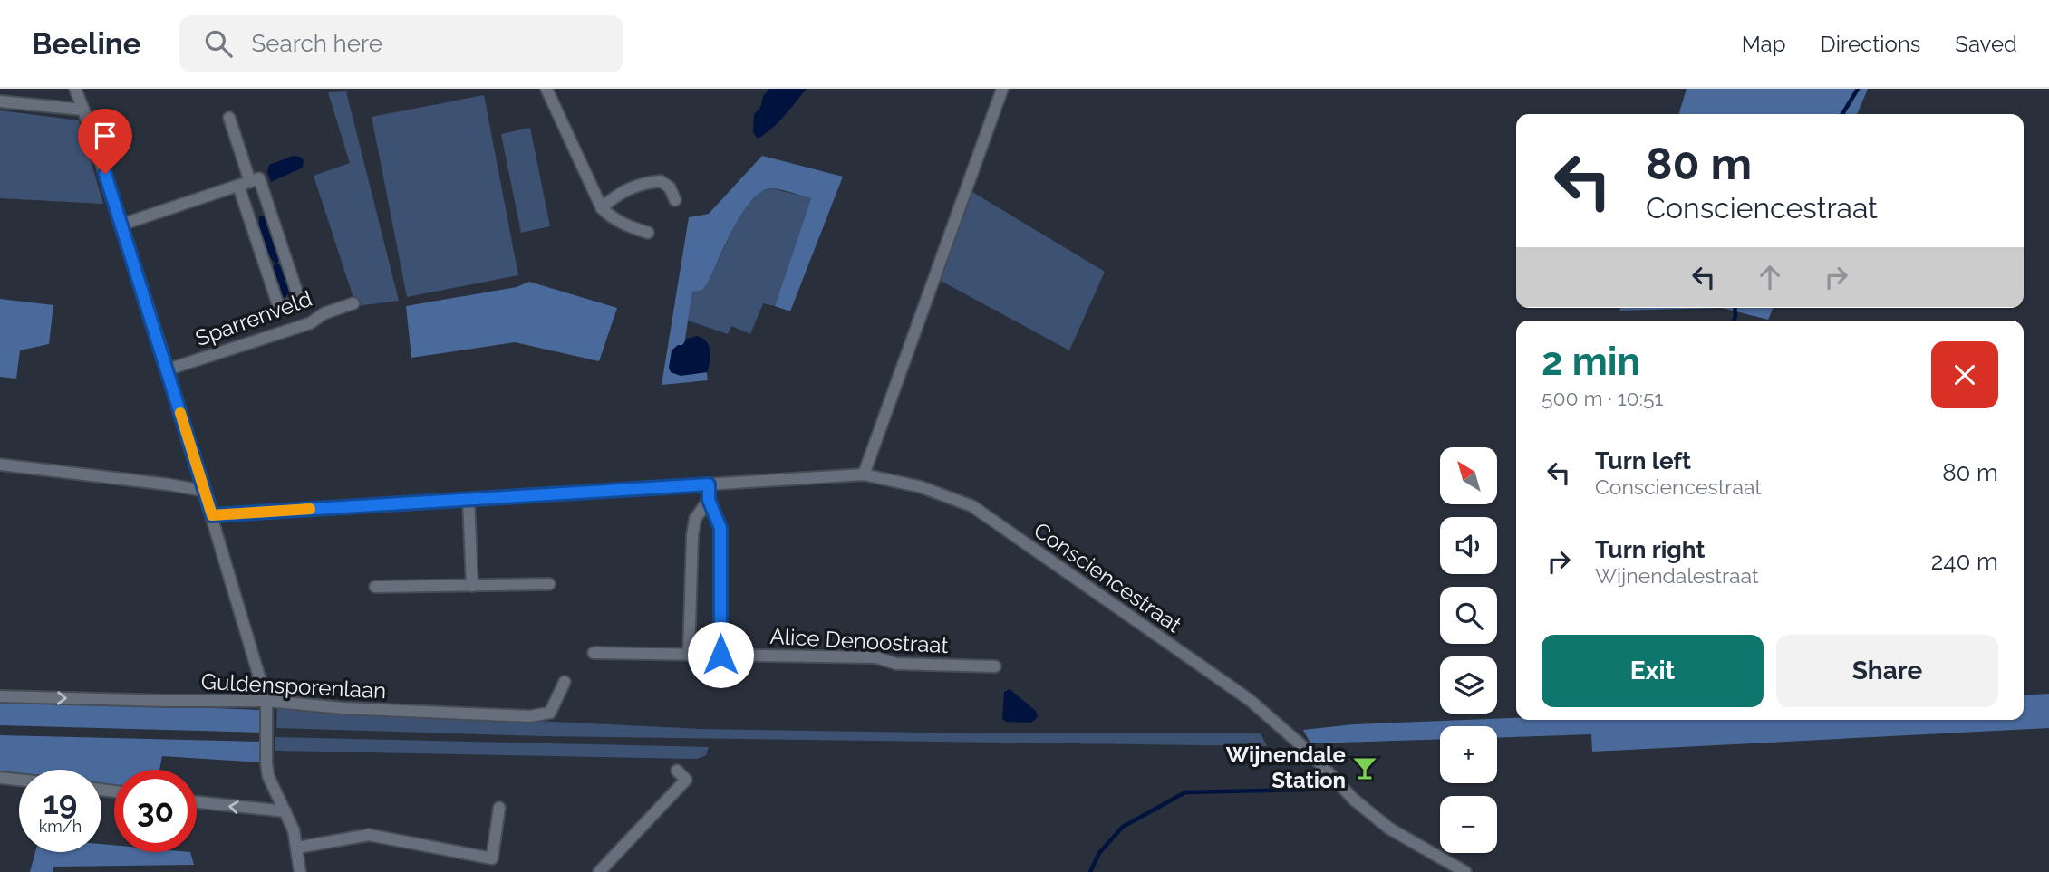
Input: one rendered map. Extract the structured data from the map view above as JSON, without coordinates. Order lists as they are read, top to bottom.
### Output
{
  "streets": {
    "street": [
      "Sparrenveld",
      "Consciencestraat",
      "Alice Denoostraat",
      "Guldensporenlaan"
    ]
  },
  "one_way": ["Guldensporenlaan"],
  "places": {
    "bar": ["Wijnendale Station"]
  },
  "north": "top left",
  "page": {
    "header": "Beeline",
    "search": "Search here",
    "nav": ["Map", "Directions", "Saved"],
    "turn": ["80 m", "Consciencestraat"],
    "heading": ["2 min", "500 m · 10:51"],
    "list": [
      {
        "name": "Turn left",
        "note": "Consciencestraat",
        "value": "80 m"
      },
      {
        "name": "Turn right",
        "note": "Wijnendalestraat",
        "value": "240 m"
      }
    ],
    "map_buttons": ["+", "−"],
    "buttons": ["Exit", "Share"],
    "speed": "19 km/h",
    "limit": "30"
  }
}
